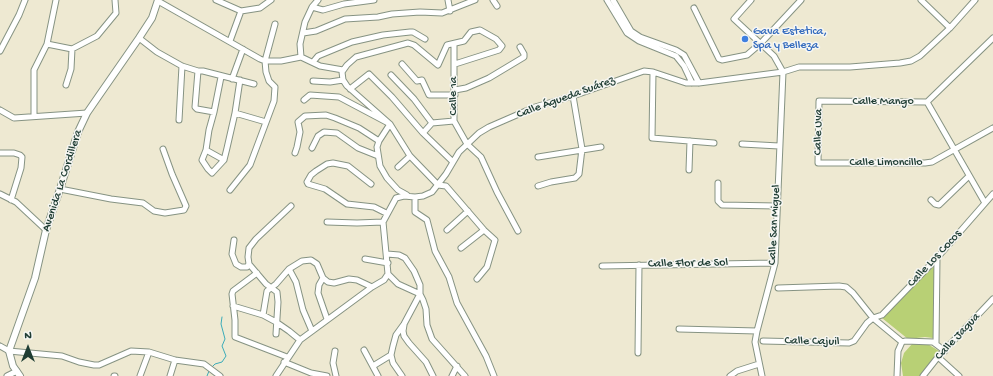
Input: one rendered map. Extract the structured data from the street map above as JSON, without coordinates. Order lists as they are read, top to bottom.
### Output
{
  "streets": {
    "main road": ["Avenida La Cordillera"],
    "street": [
      "Calle 1a",
      "Calle Águeda Suárez",
      "Calle Mango",
      "Calle Uva",
      "Calle Limoncillo",
      "Calle San Miguel",
      "Calle Los Cocos",
      "Calle Flor de Sol",
      "Calle Jagua",
      "Calle Cajuil"
    ]
  },
  "crossings": [
    ["Calle 1a", "Calle Águeda Suárez"],
    ["Calle Águeda Suárez", "Calle San Miguel"],
    ["Calle Mango", "Calle Uva"],
    ["Calle Uva", "Calle Limoncillo"],
    ["Calle San Miguel", "Calle Flor de Sol"],
    ["Calle Los Cocos", "Calle Cajuil"]
  ],
  "places": ["Gava Estetica, Spa y Belleza"],
  "north": "top"
}
